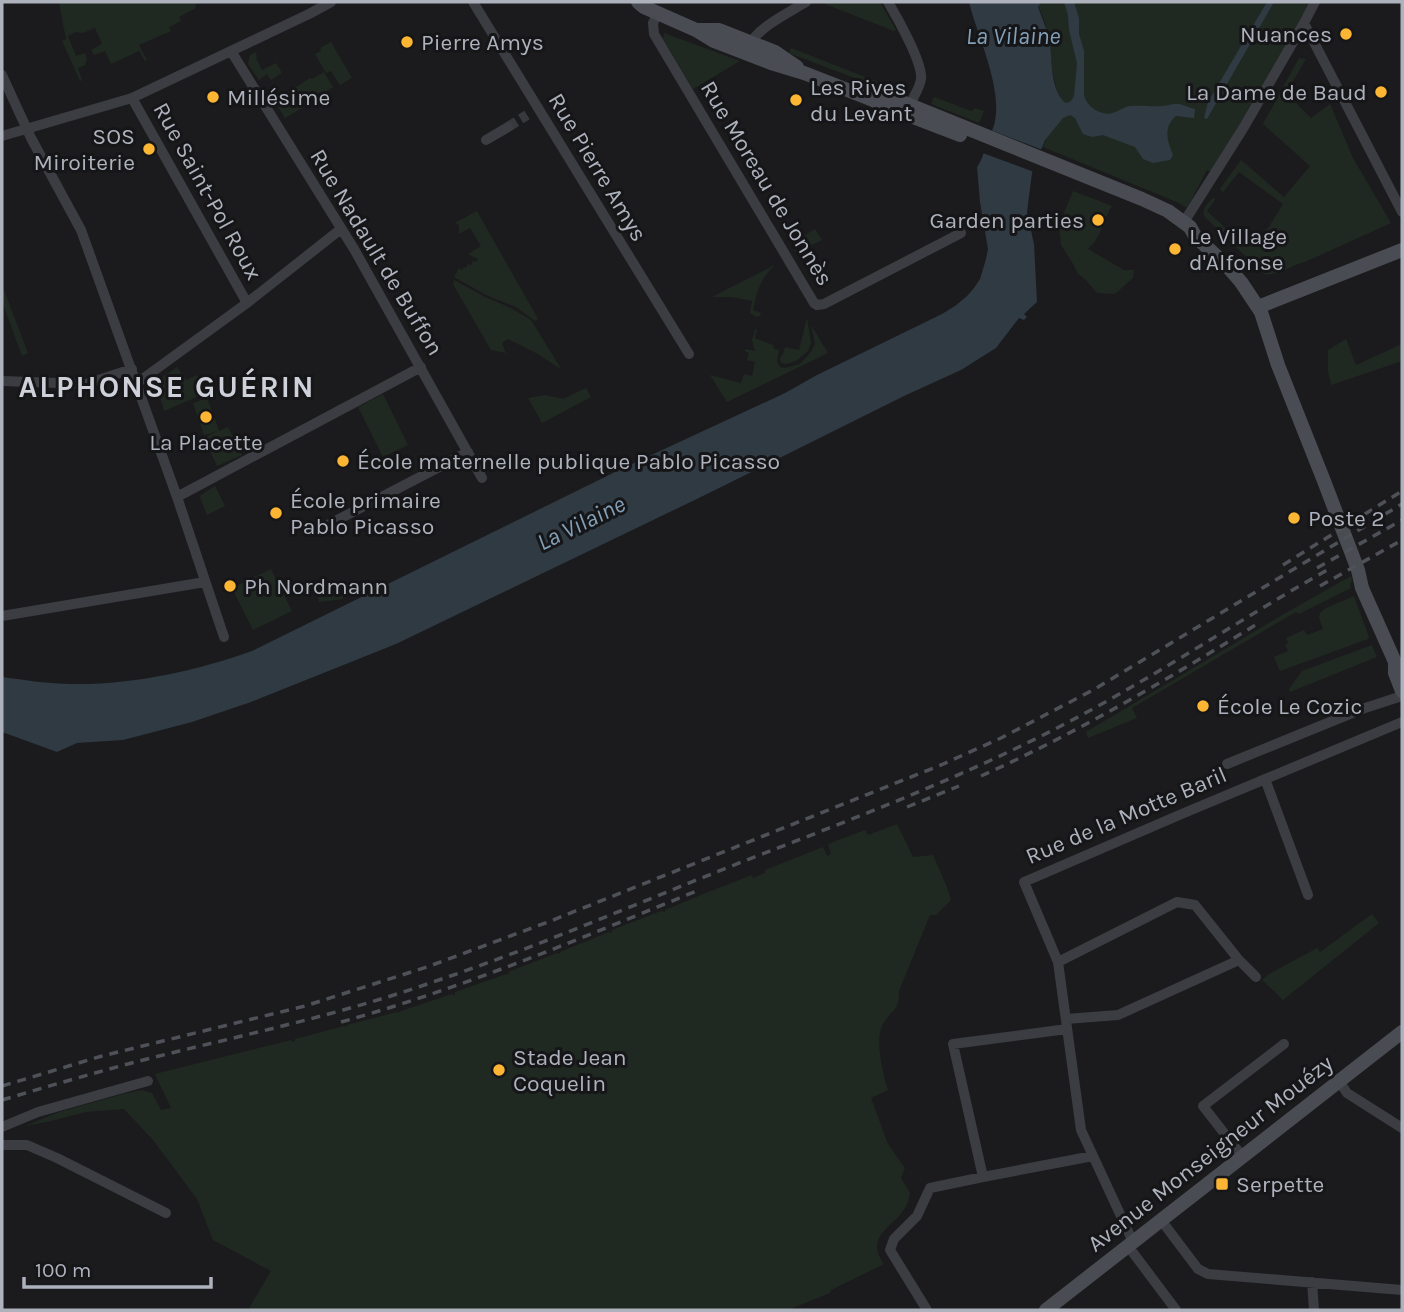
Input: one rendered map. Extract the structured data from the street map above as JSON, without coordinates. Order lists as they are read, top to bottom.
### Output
{
  "streets": {
    "main road": ["Avenue Monseigneur Mouézy"],
    "street": [
      "Rue Pierre Amys",
      "Rue Moreau de Jonnès",
      "Rue Saint-Pol Roux",
      "Rue Nadault de Buffon",
      "Rue de la Motte Baril"
    ]
  },
  "crossings": [
    ["Rue de la Motte Baril", "Avenue Monseigneur Mouézy"]
  ],
  "districts": ["ALPHONSE GUÉRIN"],
  "water": ["La Vilaine"],
  "places": {
    "other": [
      "Nuances",
      "Pierre Amys",
      "La Dame de Baud",
      "Millésime",
      "Les Rives du Levant",
      "SOS Miroiterie",
      "Garden parties",
      "Le Village d'Alfonse",
      "La Placette",
      "École maternelle publique Pablo Picasso",
      "École primaire Pablo Picasso",
      "Poste 2",
      "Ph Nordmann",
      "École Le Cozic",
      "Stade Jean Coquelin"
    ],
    "transit": ["Serpette"]
  },
  "scale_bar": "100 m"
}
